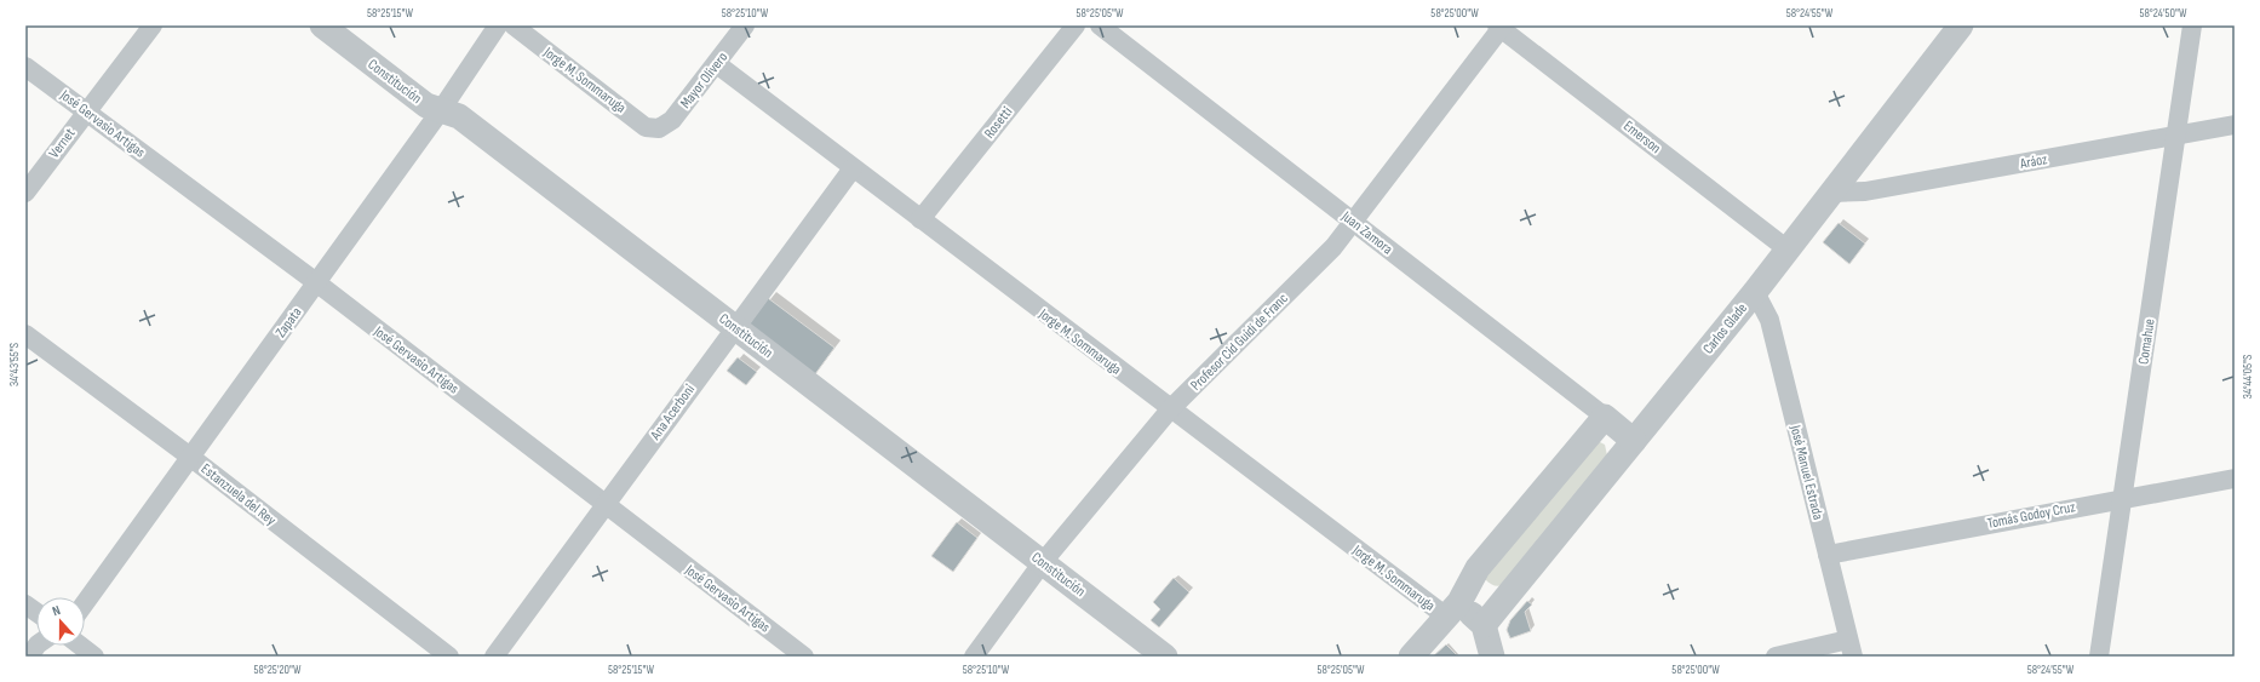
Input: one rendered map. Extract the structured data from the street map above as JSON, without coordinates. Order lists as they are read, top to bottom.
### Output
{
  "streets": {
    "street": [
      "Jorge M. Sommaruga",
      "Mayor Olivero",
      "Constitución",
      "Rosetti",
      "José Gervasio Artigas",
      "Emerson",
      "Vernet",
      "Aráoz",
      "Juan Zamora",
      "Zapata",
      "Carlos Glade",
      "Profesor Cid Guidi de Franc",
      "Comahue",
      "Ana Acerboni",
      "José Manuel Estrada",
      "Estanzuela del Rey",
      "Tomás Godoy Cruz"
    ]
  },
  "crossings": [
    ["Jorge M. Sommaruga", "Mayor Olivero"],
    ["Jorge M. Sommaruga", "Rosetti"],
    ["Jorge M. Sommaruga", "Profesor Cid Guidi de Franc"],
    ["Jorge M. Sommaruga", "Ana Acerboni"],
    ["Constitución", "Zapata"],
    ["Constitución", "Profesor Cid Guidi de Franc"],
    ["Constitución", "Ana Acerboni"],
    ["José Gervasio Artigas", "Vernet"],
    ["José Gervasio Artigas", "Zapata"],
    ["José Gervasio Artigas", "Ana Acerboni"],
    ["Emerson", "Carlos Glade"],
    ["Emerson", "Profesor Cid Guidi de Franc"],
    ["Aráoz", "Carlos Glade"],
    ["Aráoz", "Comahue"],
    ["Juan Zamora", "Carlos Glade"],
    ["Juan Zamora", "Profesor Cid Guidi de Franc"],
    ["Zapata", "Estanzuela del Rey"],
    ["Carlos Glade", "José Manuel Estrada"],
    ["Comahue", "Tomás Godoy Cruz"],
    ["José Manuel Estrada", "Tomás Godoy Cruz"]
  ],
  "north": "top",
  "coordinates": [
    "58°25'15\"W",
    "58°25'10\"W",
    "58°25'05\"W",
    "58°25'00\"W",
    "58°24'55\"W",
    "58°24'50\"W",
    "34°43'55\"S",
    "34°44'05\"S",
    "58°25'20\"W"
  ]
}
